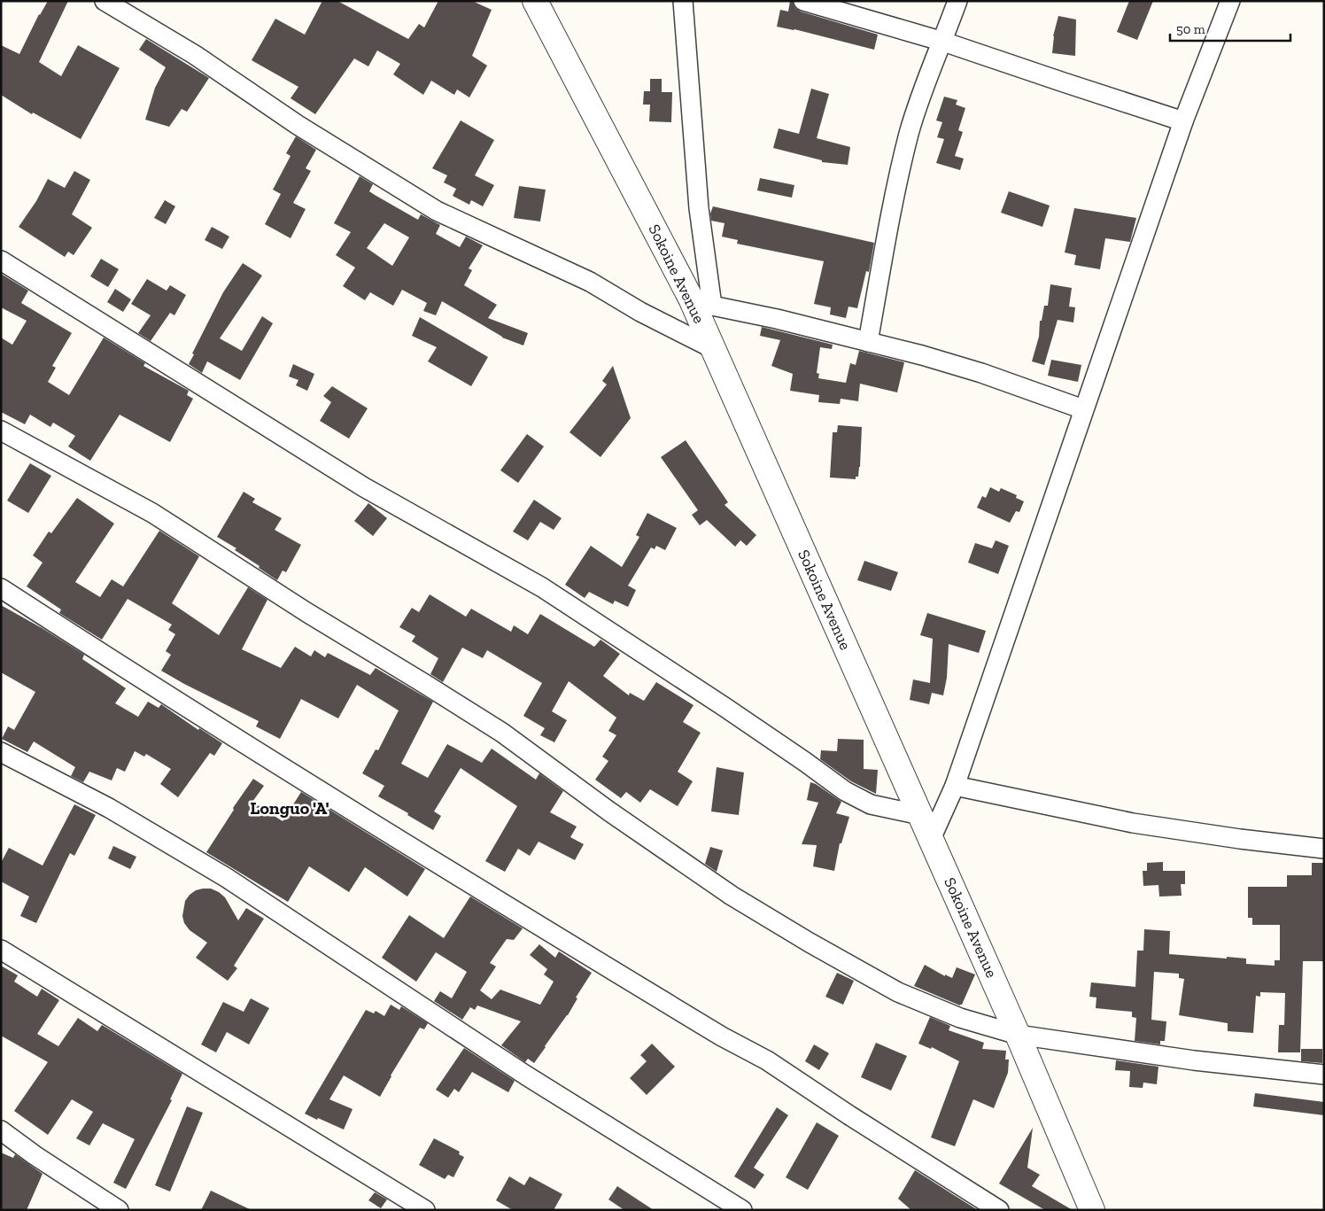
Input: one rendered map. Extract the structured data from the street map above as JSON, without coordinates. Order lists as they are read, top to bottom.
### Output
{
  "streets": {
    "street": ["Sokoine Avenue"]
  },
  "districts": ["Longuo 'A'"],
  "scale_bar": "50 m"
}
